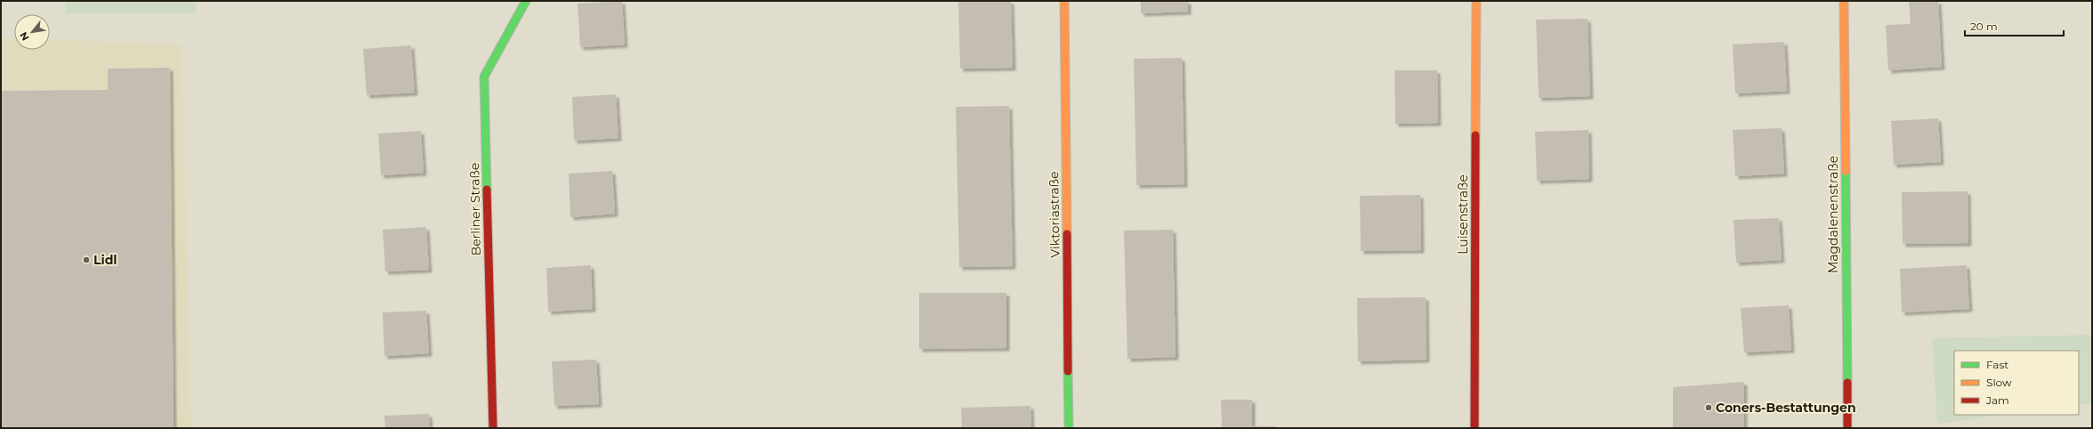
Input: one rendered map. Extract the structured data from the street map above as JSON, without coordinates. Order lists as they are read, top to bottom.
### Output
{
  "streets": {
    "street": [
      "Berliner Straße",
      "Viktoriastraße",
      "Luisenstraße",
      "Magdalenenstraße"
    ]
  },
  "places": ["Lidl", "Coners-Bestattungen"],
  "legend": ["Fast", "Slow", "Jam"],
  "scale_bar": "20 m",
  "north": "bottom left"
}
